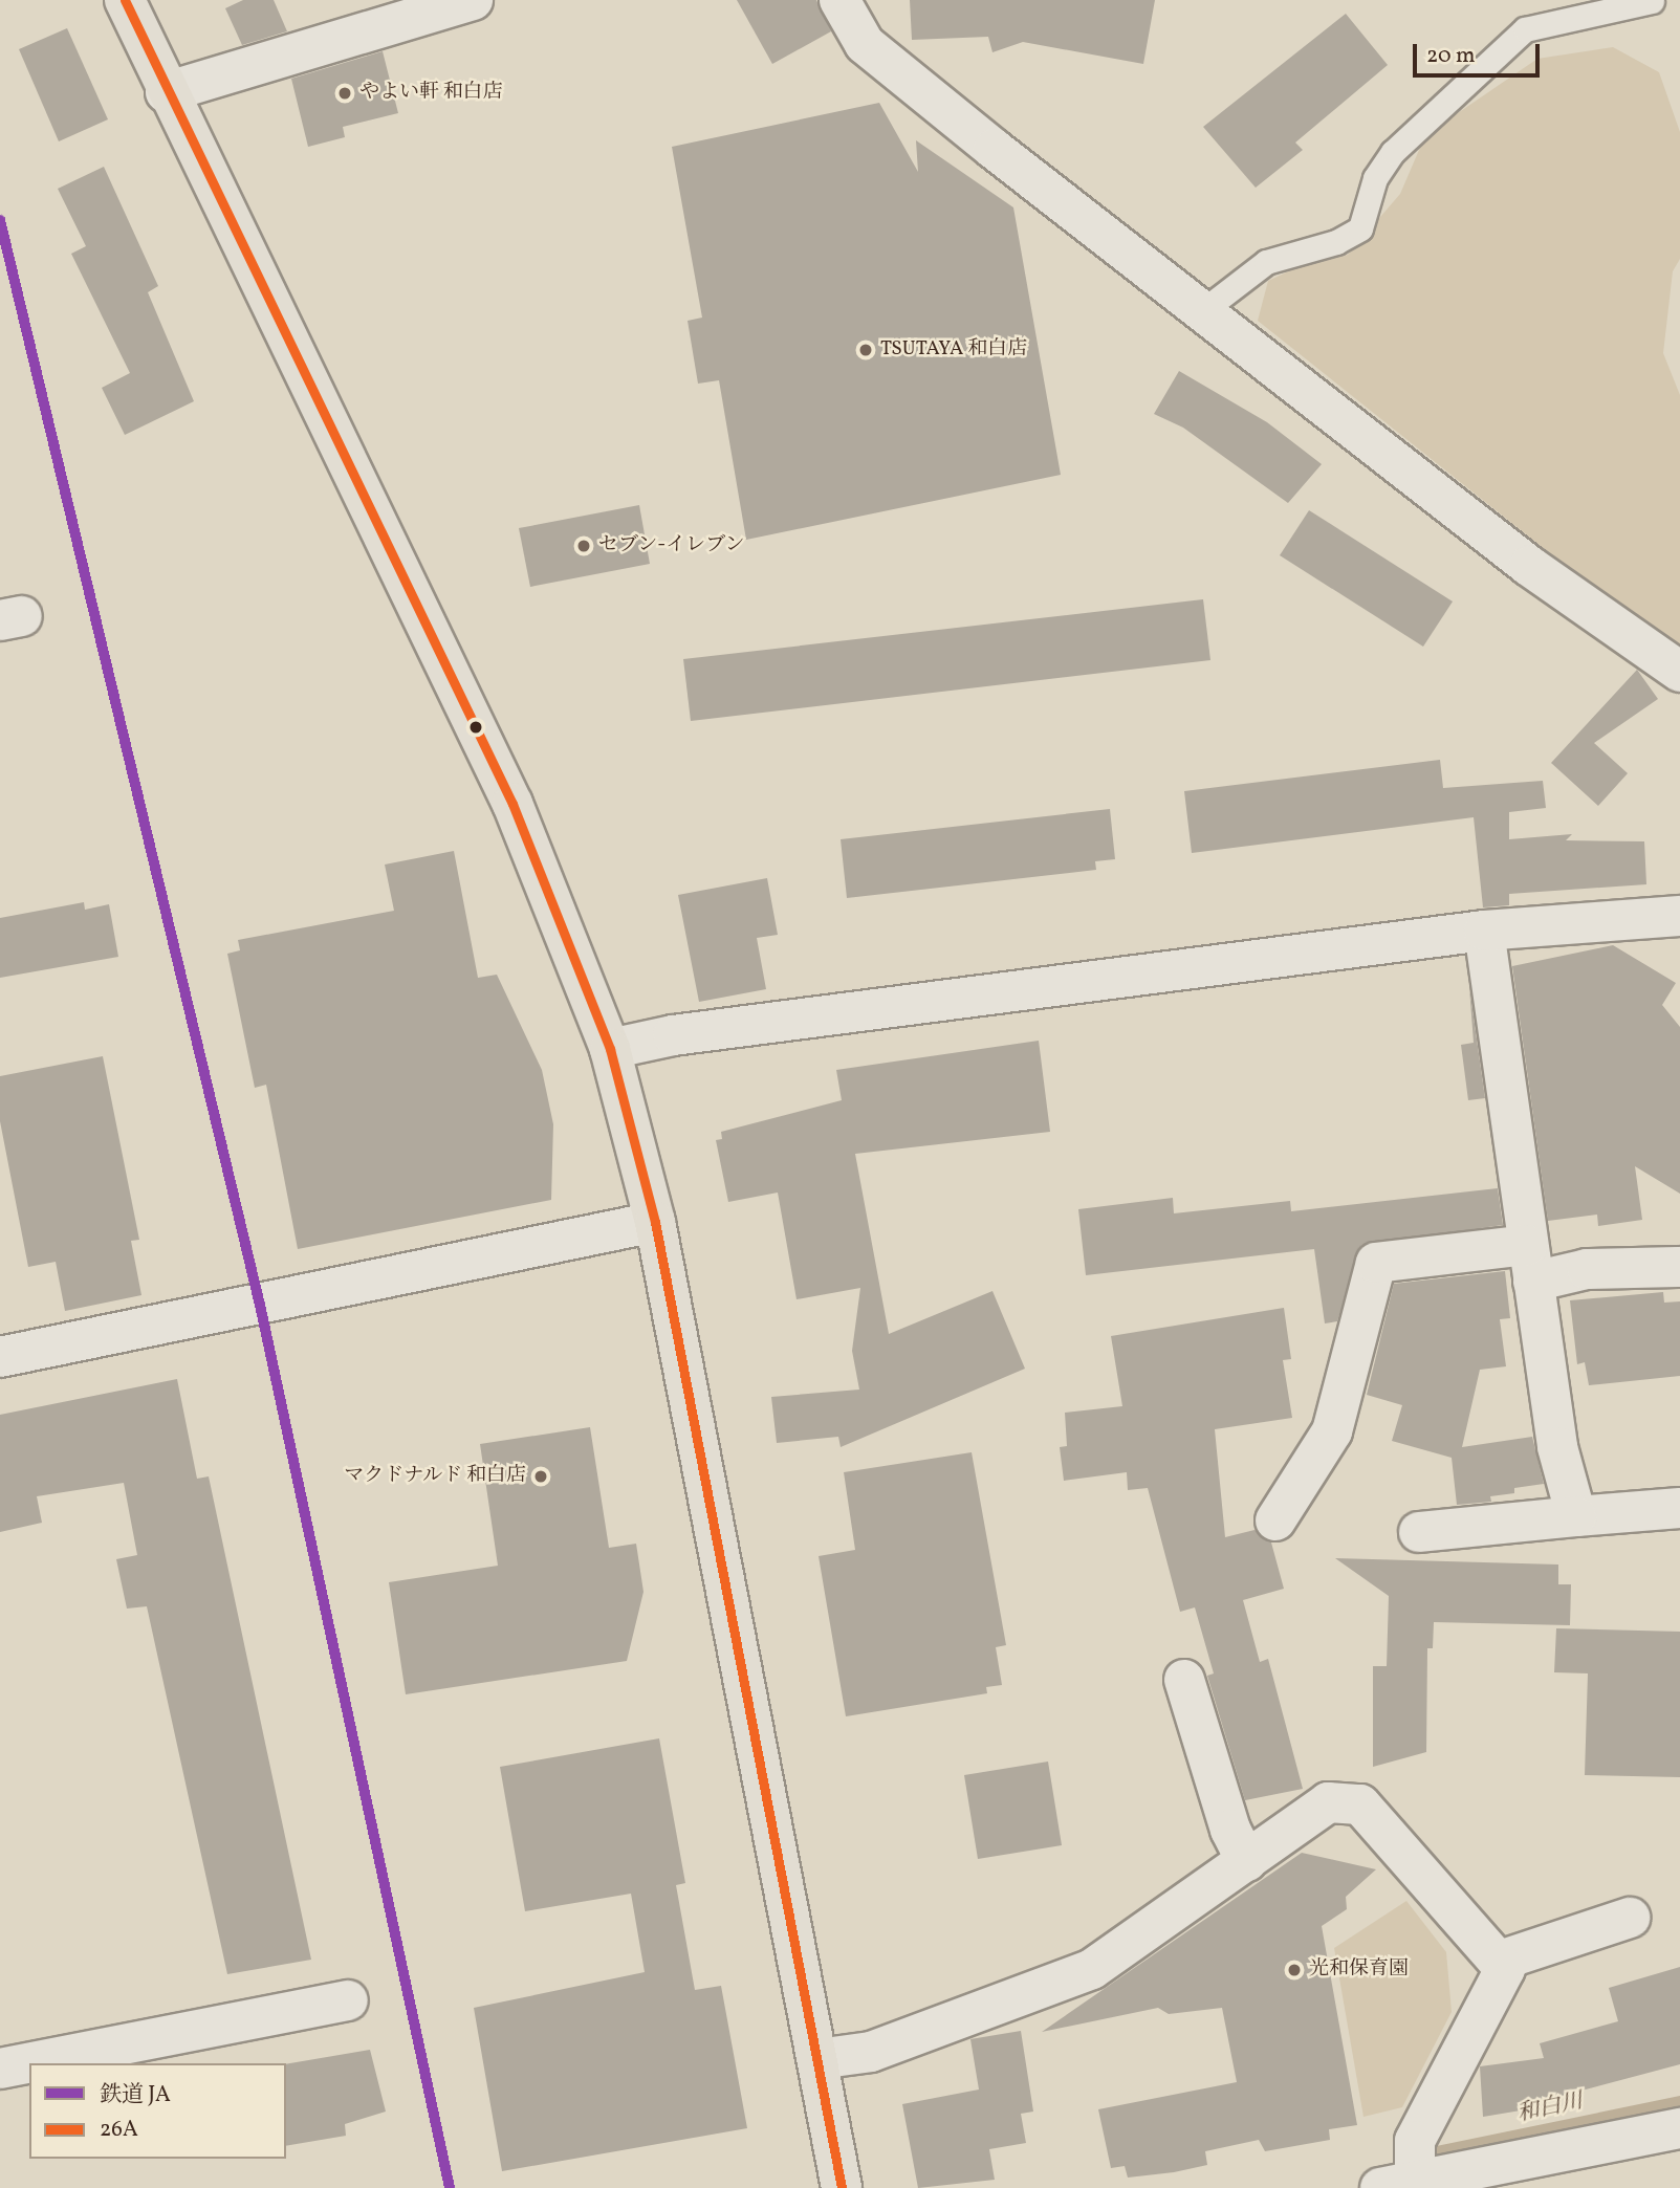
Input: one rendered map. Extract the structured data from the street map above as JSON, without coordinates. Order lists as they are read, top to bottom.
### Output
{
  "water": ["和白川"],
  "places": [
    "やよい軒 和白店",
    "TSUTAYA 和白店",
    "セブン-イレブン",
    "マクドナルド 和白店",
    "光和保育園"
  ],
  "lines": ["transit line 26A", "rail line JA"],
  "legend": ["鉄道 JA", "26A"],
  "scale_bar": "20 m"
}
